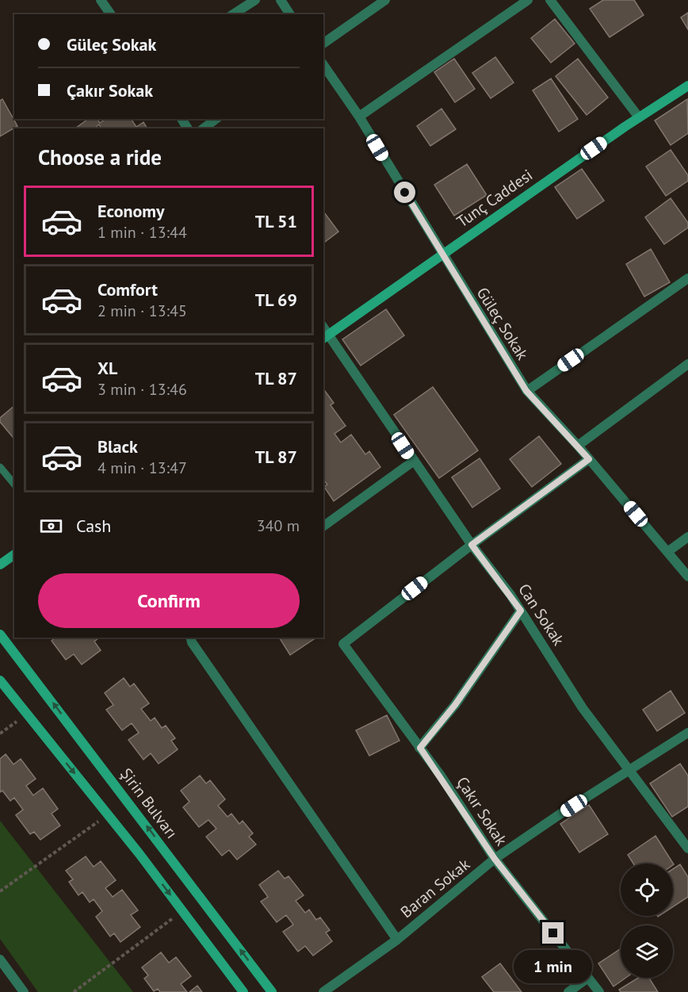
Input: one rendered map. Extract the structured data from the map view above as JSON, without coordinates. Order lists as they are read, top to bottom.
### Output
{
  "streets": {
    "main road": ["Tunç Caddesi", "Şirin Bulvarı"],
    "street": [
      "Güleç Sokak",
      "Can Sokak",
      "Çakır Sokak",
      "Baran Sokak"
    ]
  },
  "crossings": [
    ["Tunç Caddesi", "Güleç Sokak"],
    ["Tunç Caddesi", "Can Sokak"],
    ["Can Sokak", "Çakır Sokak"],
    ["Can Sokak", "Baran Sokak"],
    ["Çakır Sokak", "Baran Sokak"]
  ],
  "page": {
    "banner": ["Güleç Sokak", "Çakır Sokak"],
    "heading": "Choose a ride",
    "list": [
      {
        "name": "Economy",
        "note": "1 min · 13:44",
        "value": "TL 51"
      },
      {
        "name": "Comfort",
        "note": "2 min · 13:45",
        "value": "TL 69"
      },
      {
        "name": "XL",
        "note": "3 min · 13:46",
        "value": "TL 87"
      },
      {
        "name": "Black",
        "note": "4 min · 13:47",
        "value": "TL 87"
      }
    ],
    "pay": ["Cash", "340 m"],
    "buttons": "Confirm",
    "bubble": "1 min"
  }
}
